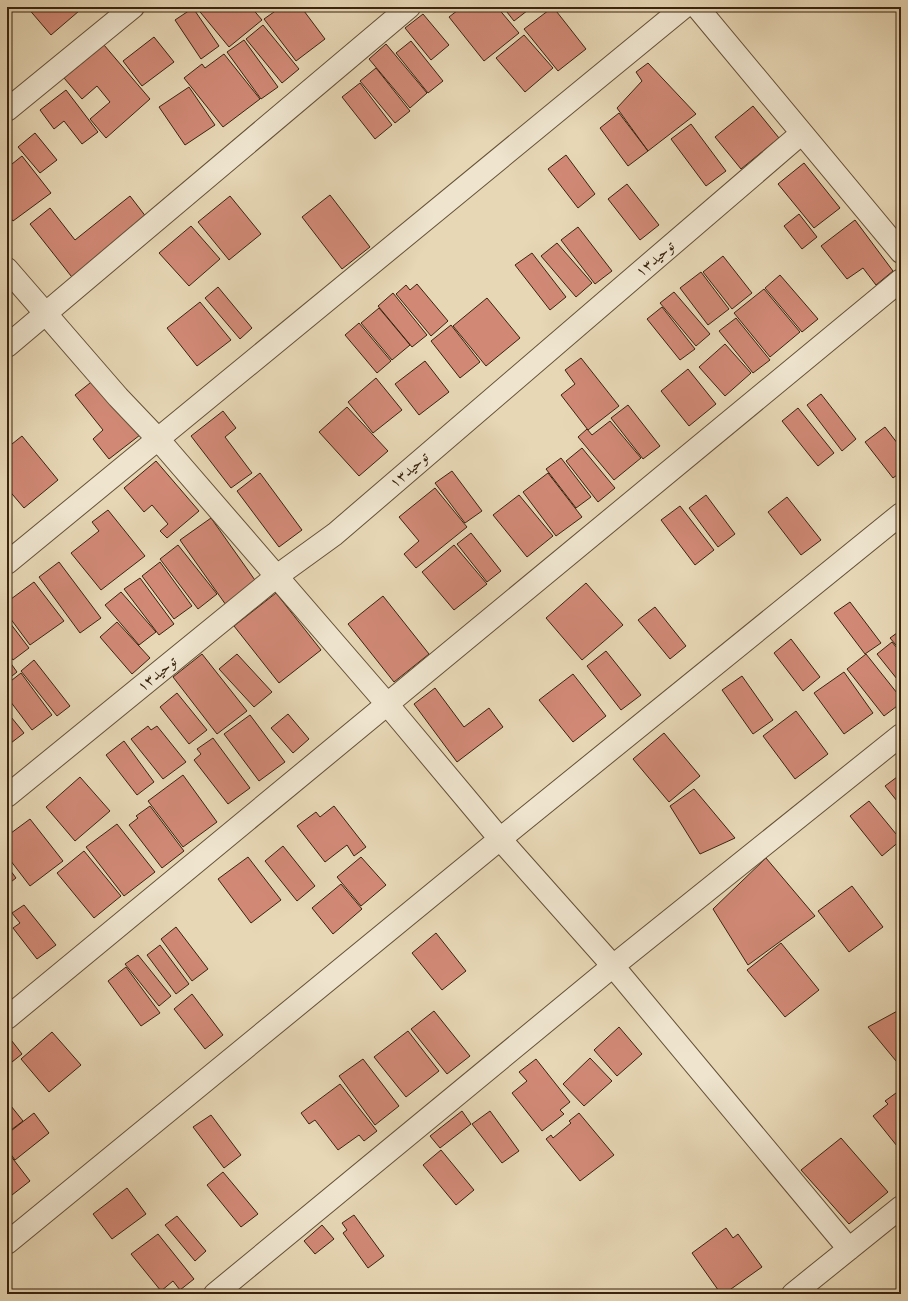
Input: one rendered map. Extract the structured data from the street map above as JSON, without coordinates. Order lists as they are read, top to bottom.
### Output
{
  "streets": {
    "street": ["توحید۱۳"]
  }
}
